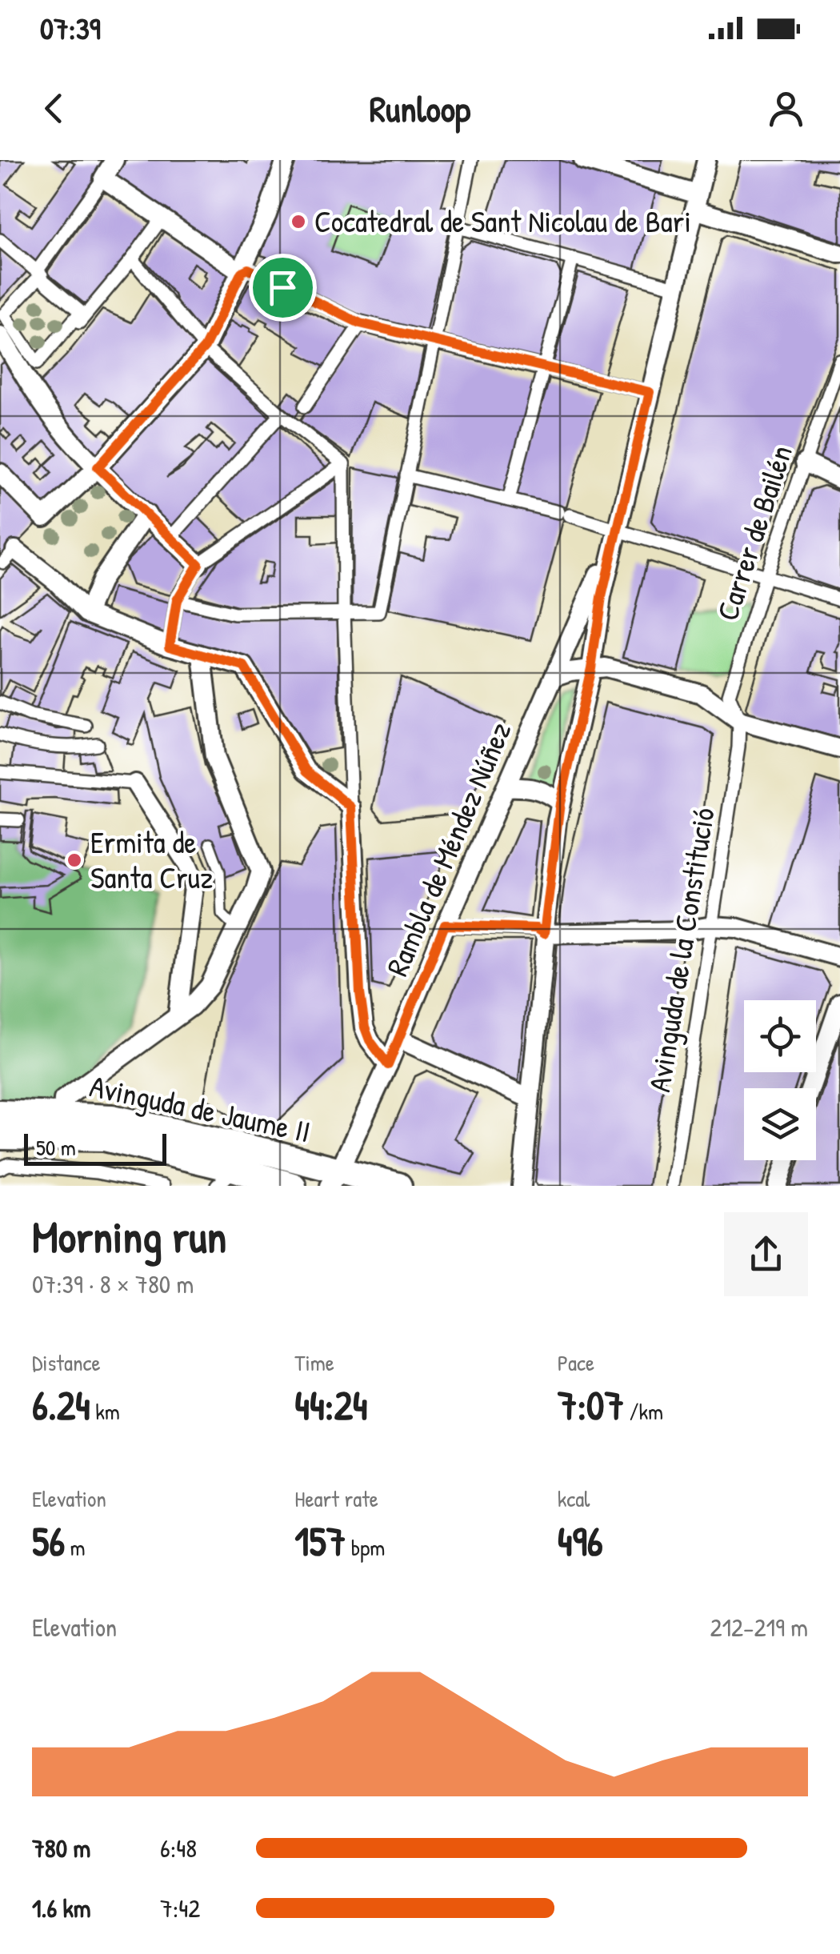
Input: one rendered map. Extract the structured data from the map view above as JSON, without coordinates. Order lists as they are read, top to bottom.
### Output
{
  "streets": {
    "main road": ["Avinguda de Jaume II"],
    "street": ["Carrer de Bailén", "Rambla de Méndez Núñez", "Avinguda de la Constitució"]
  },
  "crossings": [
    ["Carrer de Bailén", "Avinguda de la Constitució"],
    ["Rambla de Méndez Núñez", "Avinguda de Jaume II"]
  ],
  "places": ["Cocatedral de Sant Nicolau de Bari", "Ermita de Santa Cruz"],
  "scale_bar": "50 m",
  "page": {
    "status": "07:39",
    "header": "Runloop",
    "scale": "50 m",
    "heading": ["Morning run", "07:39 · 8 × 780 m"],
    "stats": [
      ["Distance", "6.24 km"],
      ["Time", "44:24"],
      ["Pace", "7:07 /km"],
      ["Elevation", "56 m"],
      ["Heart rate", "157 bpm"],
      ["kcal", "496"]
    ],
    "chart": ["Elevation", "212–219 m"],
    "list": [
      {
        "name": "780 m",
        "note": "6:48"
      },
      {
        "name": "1.6 km",
        "note": "7:42"
      }
    ]
  }
}
